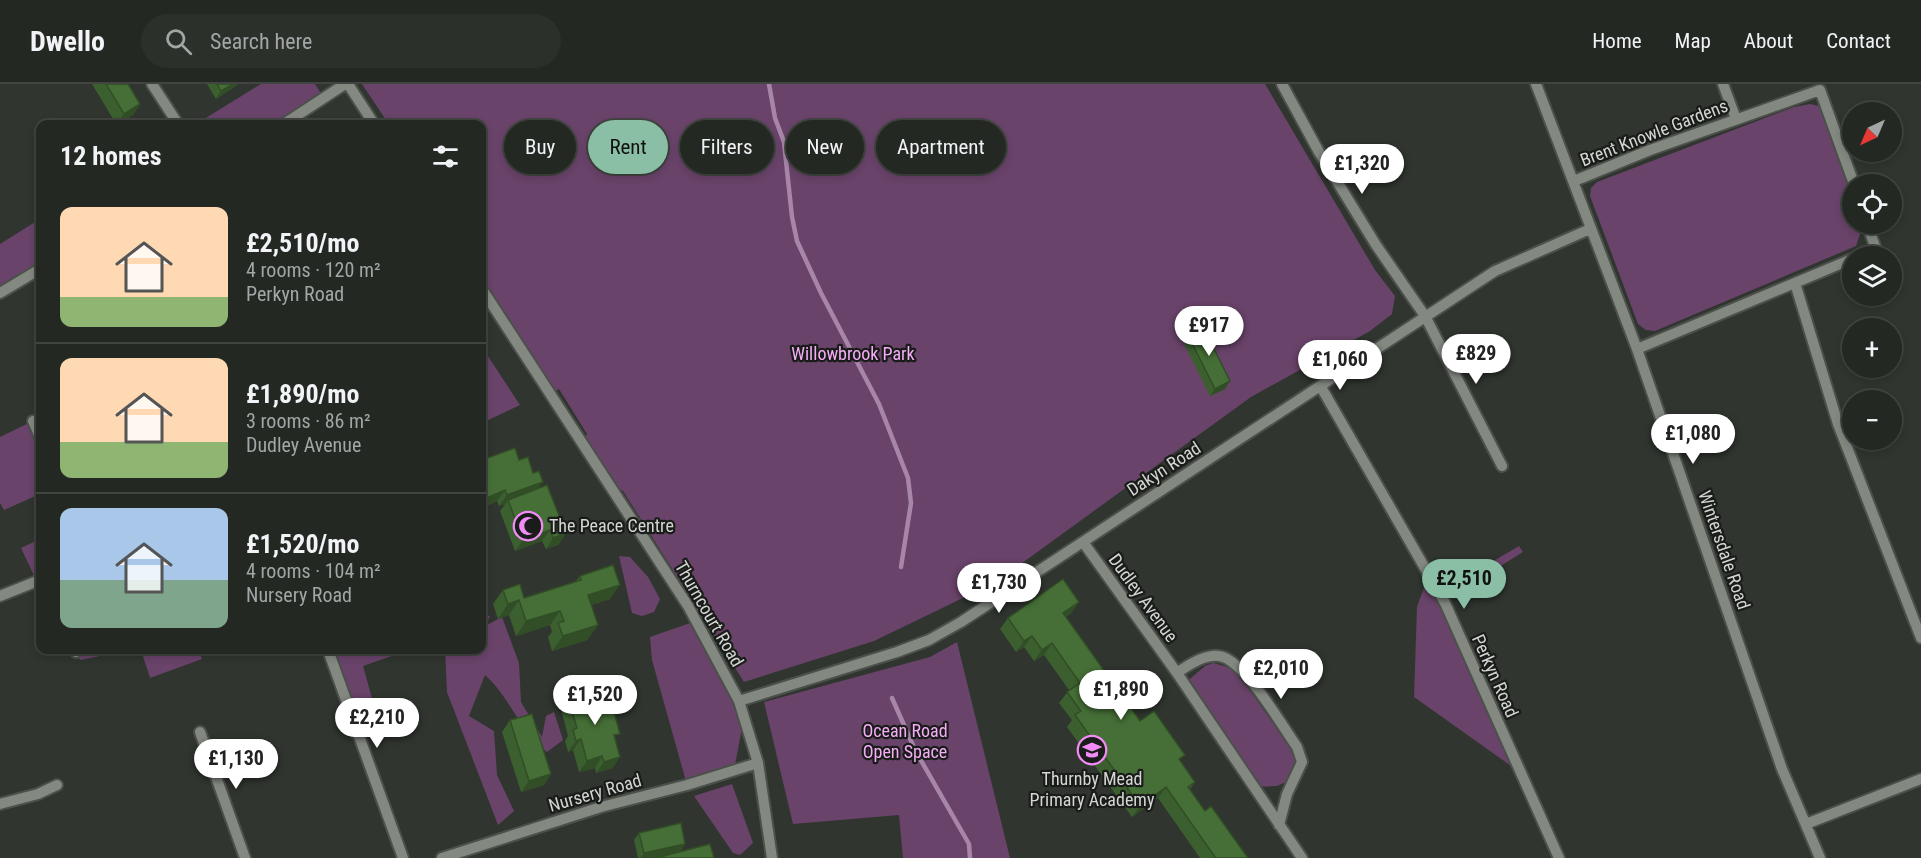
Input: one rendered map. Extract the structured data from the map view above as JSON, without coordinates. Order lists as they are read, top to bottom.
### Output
{
  "streets": {
    "street": [
      "Brent Knowle Gardens",
      "Dakyn Road",
      "Wintersdale Road",
      "Dudley Avenue",
      "Thurncourt Road",
      "Perkyn Road",
      "Nursery Road"
    ]
  },
  "crossings": [
    ["Brent Knowle Gardens", "Wintersdale Road"],
    ["Dakyn Road", "Wintersdale Road"],
    ["Dakyn Road", "Dudley Avenue"],
    ["Dakyn Road", "Thurncourt Road"],
    ["Dakyn Road", "Perkyn Road"],
    ["Thurncourt Road", "Nursery Road"]
  ],
  "parks": ["Willowbrook Park", "Ocean Road Open Space"],
  "places": {
    "mosque": ["The Peace Centre"],
    "school or university": ["Thurnby Mead Primary Academy"]
  },
  "north": "bottom left",
  "page": {
    "header": "Dwello",
    "search": "Search here",
    "nav": [
      "Home",
      "Map",
      "About",
      "Contact"
    ],
    "map_buttons": ["+", "−"],
    "chip": [
      "Buy",
      "Rent",
      "Filters",
      "New",
      "Apartment"
    ],
    "heading": "12 homes",
    "price": [
      "£1,320",
      "£917",
      "£829",
      "£1,060",
      "£1,080",
      "£2,510",
      "£1,730",
      "£2,010",
      "£1,890",
      "£1,520",
      "£2,210",
      "£1,130"
    ],
    "list": [
      {
        "name": "£2,510/mo",
        "note": "4 rooms · 120 m² · Perkyn Road"
      },
      {
        "name": "£1,890/mo",
        "note": "3 rooms · 86 m² · Dudley Avenue"
      },
      {
        "name": "£1,520/mo",
        "note": "4 rooms · 104 m² · Nursery Road"
      }
    ]
  }
}
